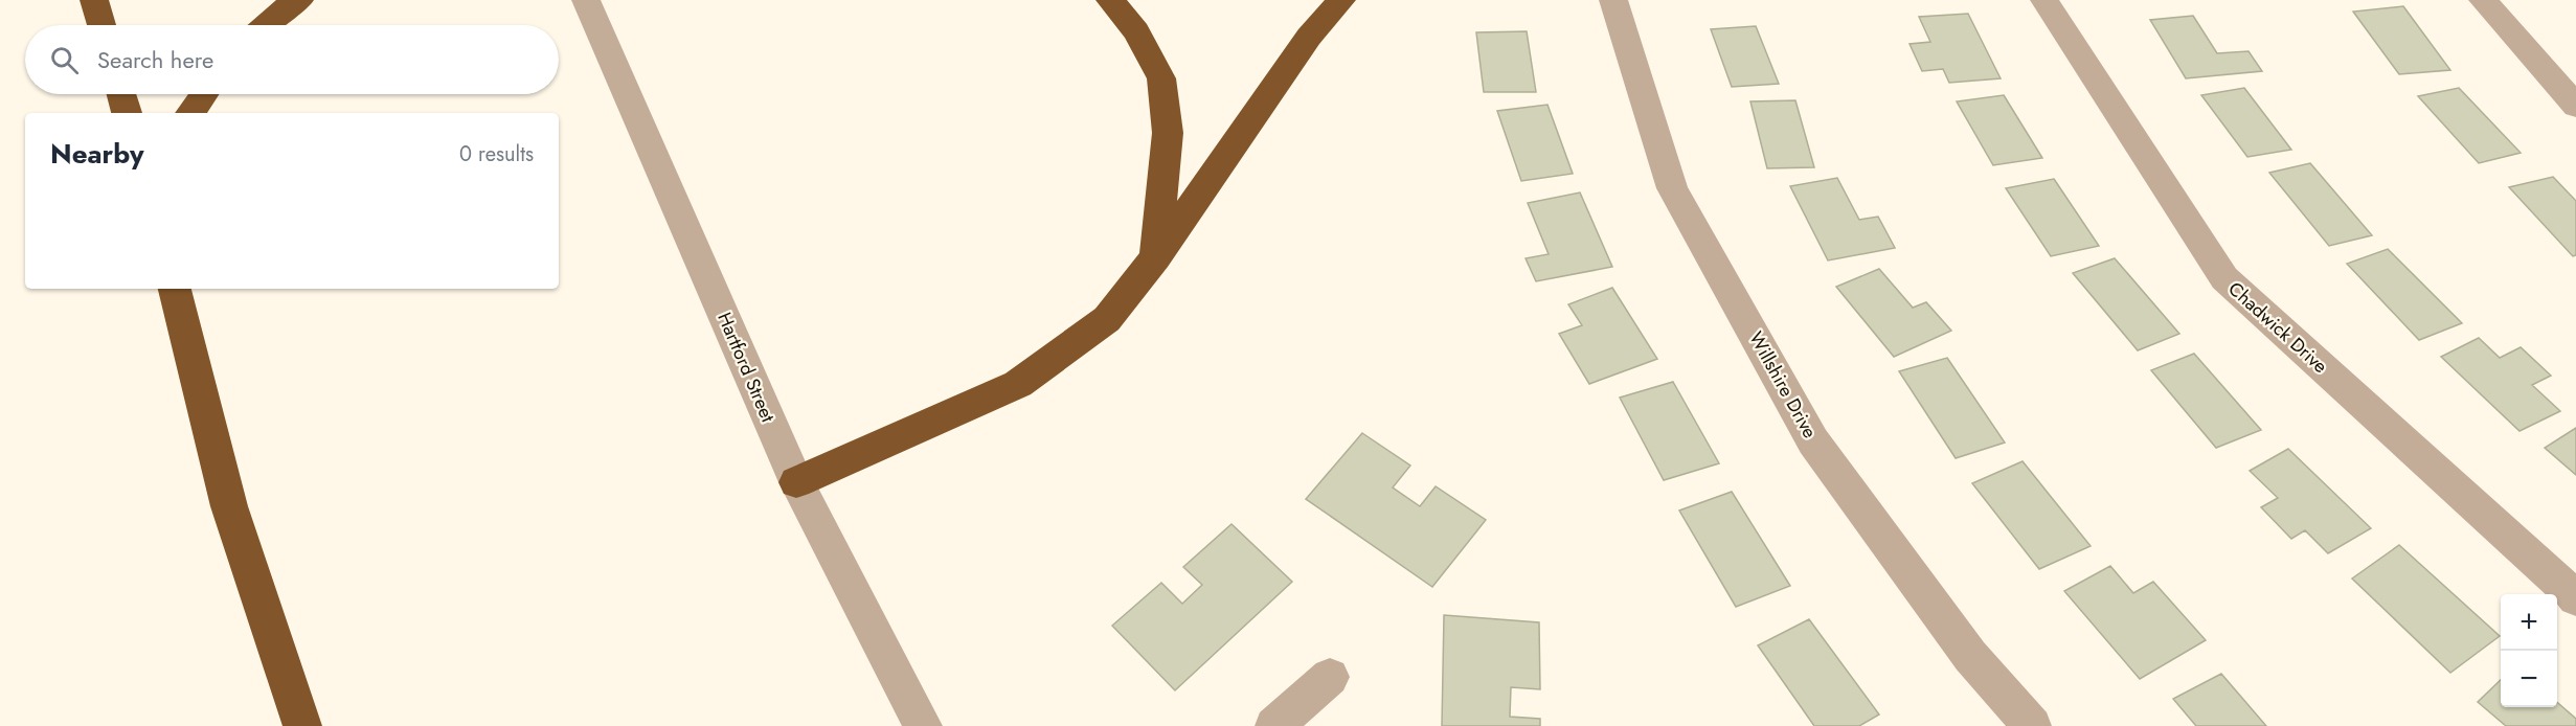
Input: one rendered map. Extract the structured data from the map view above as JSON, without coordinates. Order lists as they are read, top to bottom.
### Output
{
  "streets": {
    "street": ["Chadwick Drive", "Hartford Street", "Willshire Drive"]
  },
  "page": {
    "search": "Search here",
    "heading": ["Nearby", "0 results"],
    "map_buttons": ["+", "−"]
  }
}
